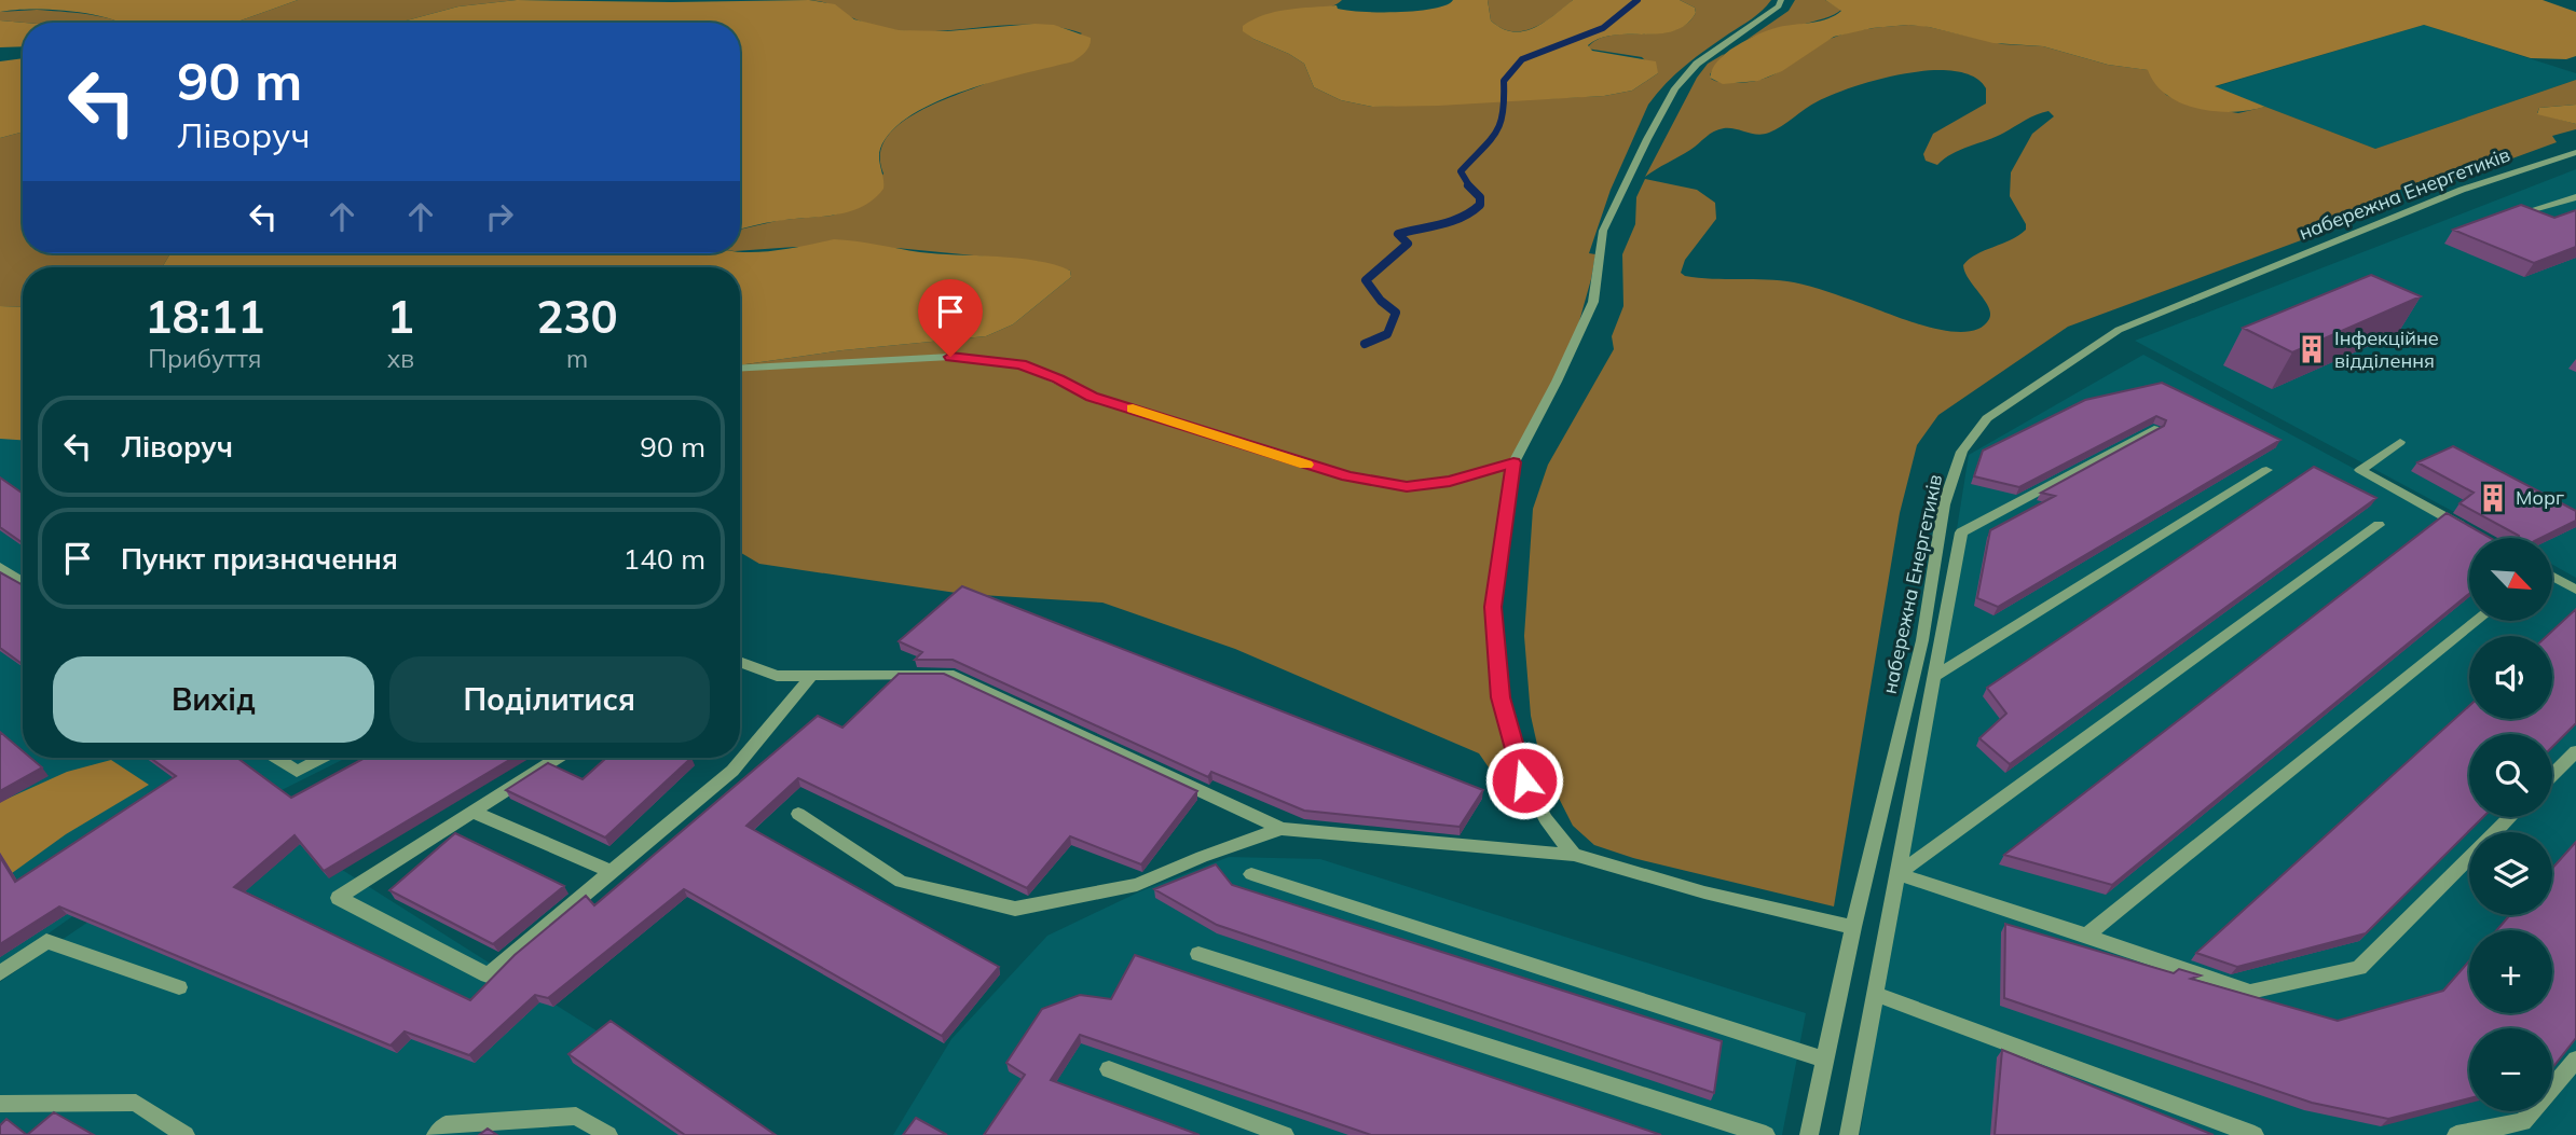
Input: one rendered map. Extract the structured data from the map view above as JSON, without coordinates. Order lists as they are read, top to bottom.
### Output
{
  "streets": {
    "street": ["набережна Енергетиків"]
  },
  "places": {
    "building": ["Інфекційне відділення", "Морг"]
  },
  "north": "bottom right",
  "page": {
    "turn": ["90 m", "Ліворуч"],
    "eta": [
      "18:11",
      "Прибуття",
      "1",
      "хв",
      "230",
      "m"
    ],
    "list": [
      {
        "name": "Ліворуч",
        "value": "90 m"
      },
      {
        "name": "Пункт призначення",
        "value": "140 m"
      }
    ],
    "map_buttons": ["+", "−"],
    "buttons": ["Вихід", "Поділитися"]
  }
}
